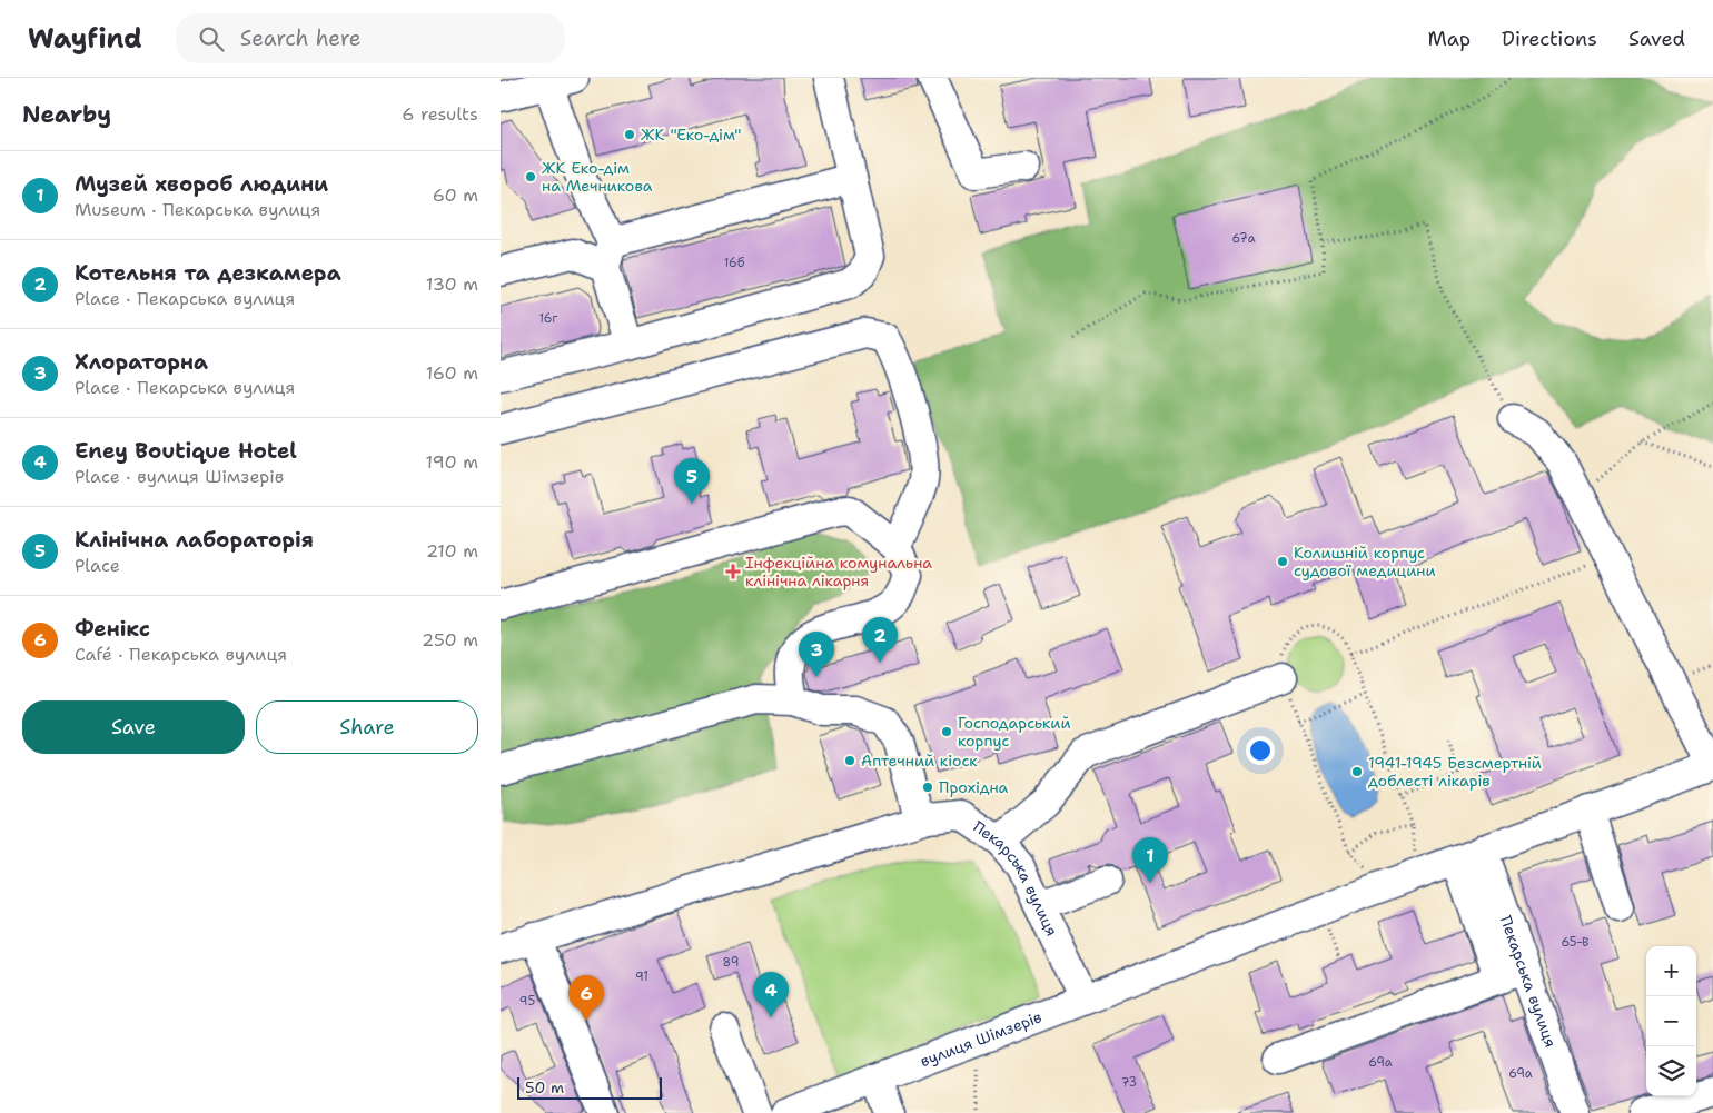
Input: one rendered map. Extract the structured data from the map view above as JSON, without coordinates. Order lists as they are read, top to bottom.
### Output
{
  "streets": {
    "street": ["Пекарська вулиця", "вулиця Шімзерів"]
  },
  "crossings": [
    ["Пекарська вулиця", "вулиця Шімзерів"]
  ],
  "places": {
    "other": [
      "ЖК \"Еко-дім\"",
      "ЖК Еко-дім на Мечникова",
      "Колишній корпус судової медицини",
      "Господарський корпус",
      "Аптечний кіоск",
      "1941-1945 Безсмертній доблесті лікарів",
      "Прохідна"
    ],
    "health": ["Інфекційна комунальна клінічна лікарня"]
  },
  "house_numbers": [
    "67а",
    "16б",
    "16г",
    "65-В",
    "89",
    "91",
    "95",
    "69а",
    "69а",
    "73"
  ],
  "scale_bar": "50 m",
  "page": {
    "header": "Wayfind",
    "search": "Search here",
    "nav": ["Map", "Directions", "Saved"],
    "heading": ["Nearby", "6 results"],
    "list": [
      {
        "mark": "1",
        "name": "Музей хвороб людини",
        "note": "Museum · Пекарська вулиця",
        "value": "60 m"
      },
      {
        "mark": "2",
        "name": "Котельня та дезкамера",
        "note": "Place · Пекарська вулиця",
        "value": "130 m"
      },
      {
        "mark": "3",
        "name": "Хлораторна",
        "note": "Place · Пекарська вулиця",
        "value": "160 m"
      },
      {
        "mark": "4",
        "name": "Eney Boutique Hotel",
        "note": "Place · вулиця Шімзерів",
        "value": "190 m"
      },
      {
        "mark": "5",
        "name": "Клінічна лабораторія",
        "note": "Place",
        "value": "210 m"
      },
      {
        "mark": "6",
        "name": "Фенікс",
        "note": "Café · Пекарська вулиця",
        "value": "250 m"
      }
    ],
    "pins": [
      "5",
      "2",
      "3",
      "1",
      "4",
      "6"
    ],
    "buttons": ["Save", "Share"],
    "map_buttons": ["+", "−"],
    "scale": "50 m"
  }
}
